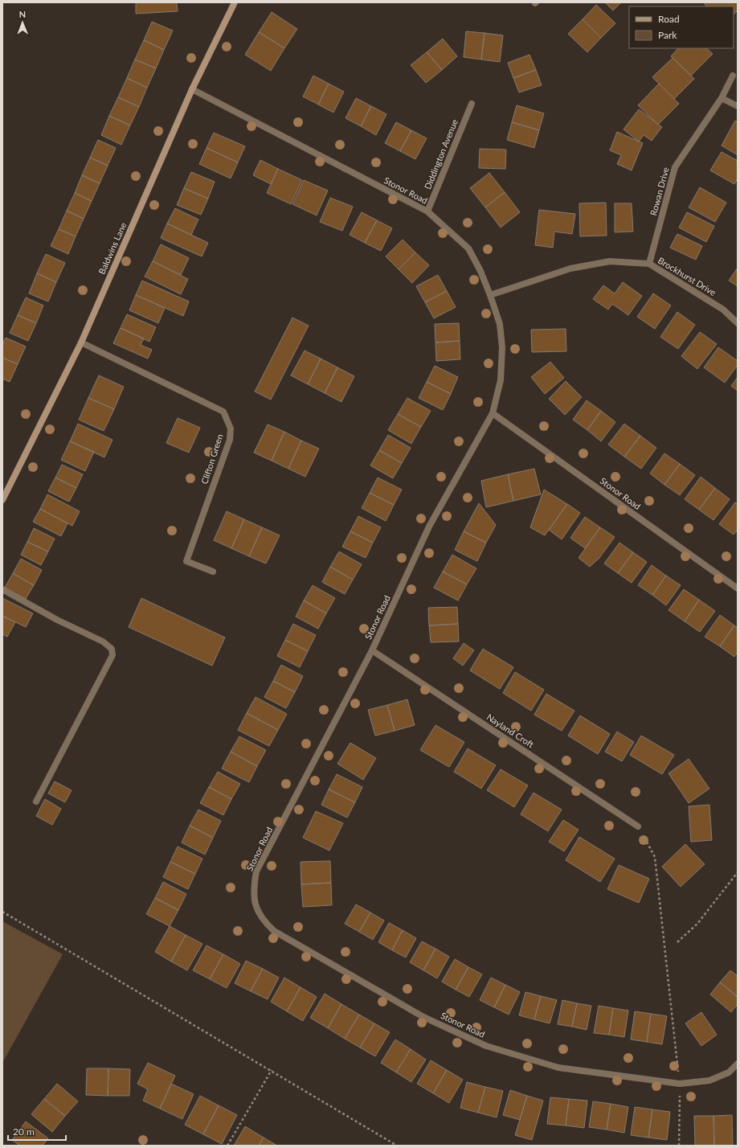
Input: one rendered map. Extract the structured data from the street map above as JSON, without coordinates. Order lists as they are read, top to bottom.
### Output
{
  "streets": {
    "street": [
      "Diddington Avenue",
      "Stonor Road",
      "Rowan Drive",
      "Baldwins Lane",
      "Brockhurst Drive",
      "Clifton Green",
      "Nayland Croft"
    ]
  },
  "crossings": [
    ["Diddington Avenue", "Stonor Road"],
    ["Stonor Road", "Baldwins Lane"],
    ["Stonor Road", "Brockhurst Drive"],
    ["Stonor Road", "Nayland Croft"],
    ["Rowan Drive", "Brockhurst Drive"],
    ["Baldwins Lane", "Clifton Green"]
  ],
  "legend": ["Road", "Park"],
  "scale_bar": "20 m",
  "north": "top"
}
